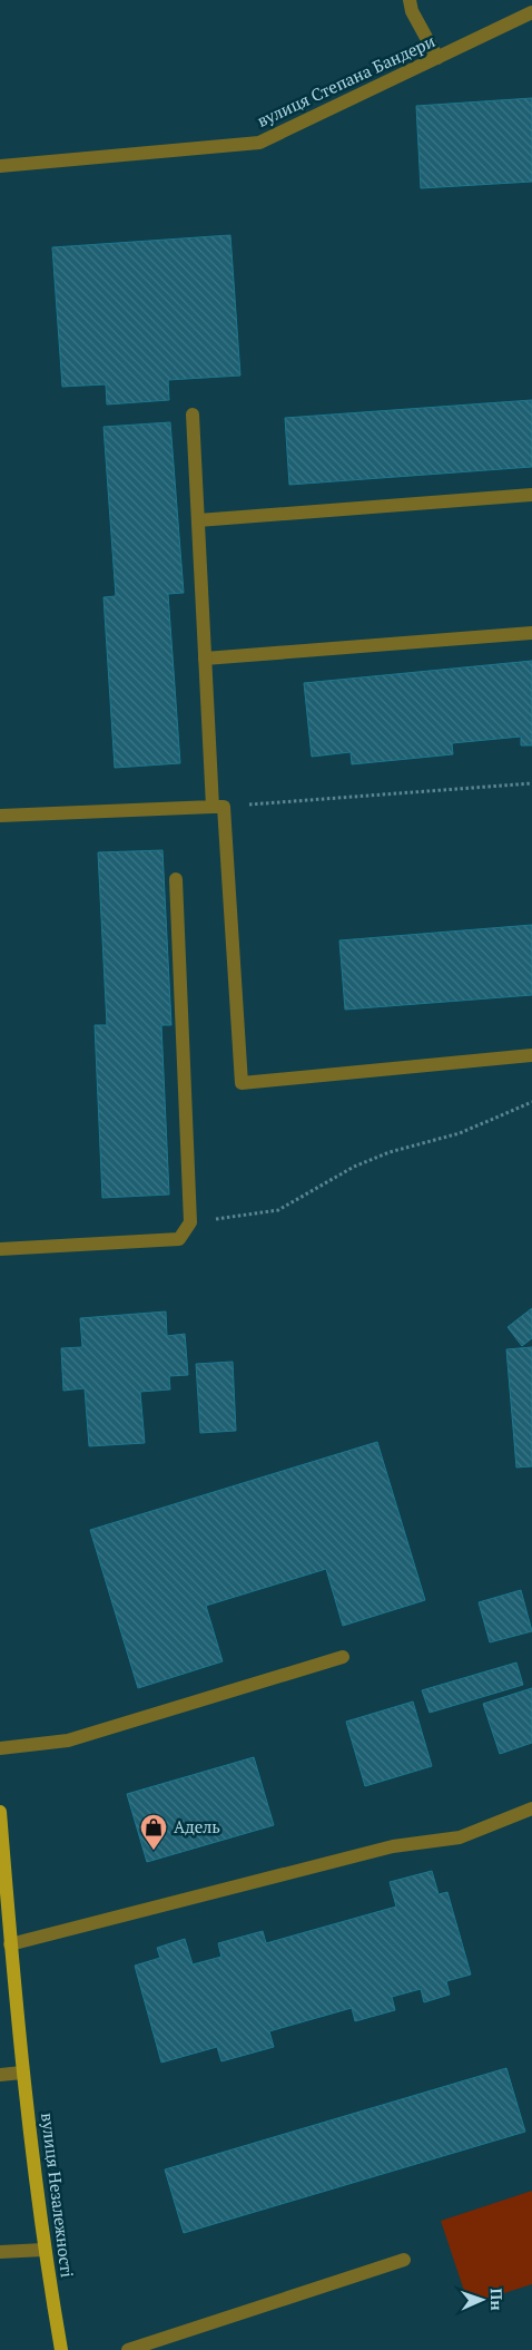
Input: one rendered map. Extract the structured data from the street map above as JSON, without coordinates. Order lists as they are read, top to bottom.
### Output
{
  "streets": {
    "main road": ["вулиця Незалежності"],
    "street": ["вулиця Степана Бандери"]
  },
  "places": {
    "shop": ["Адель"]
  },
  "north": "right"
}
